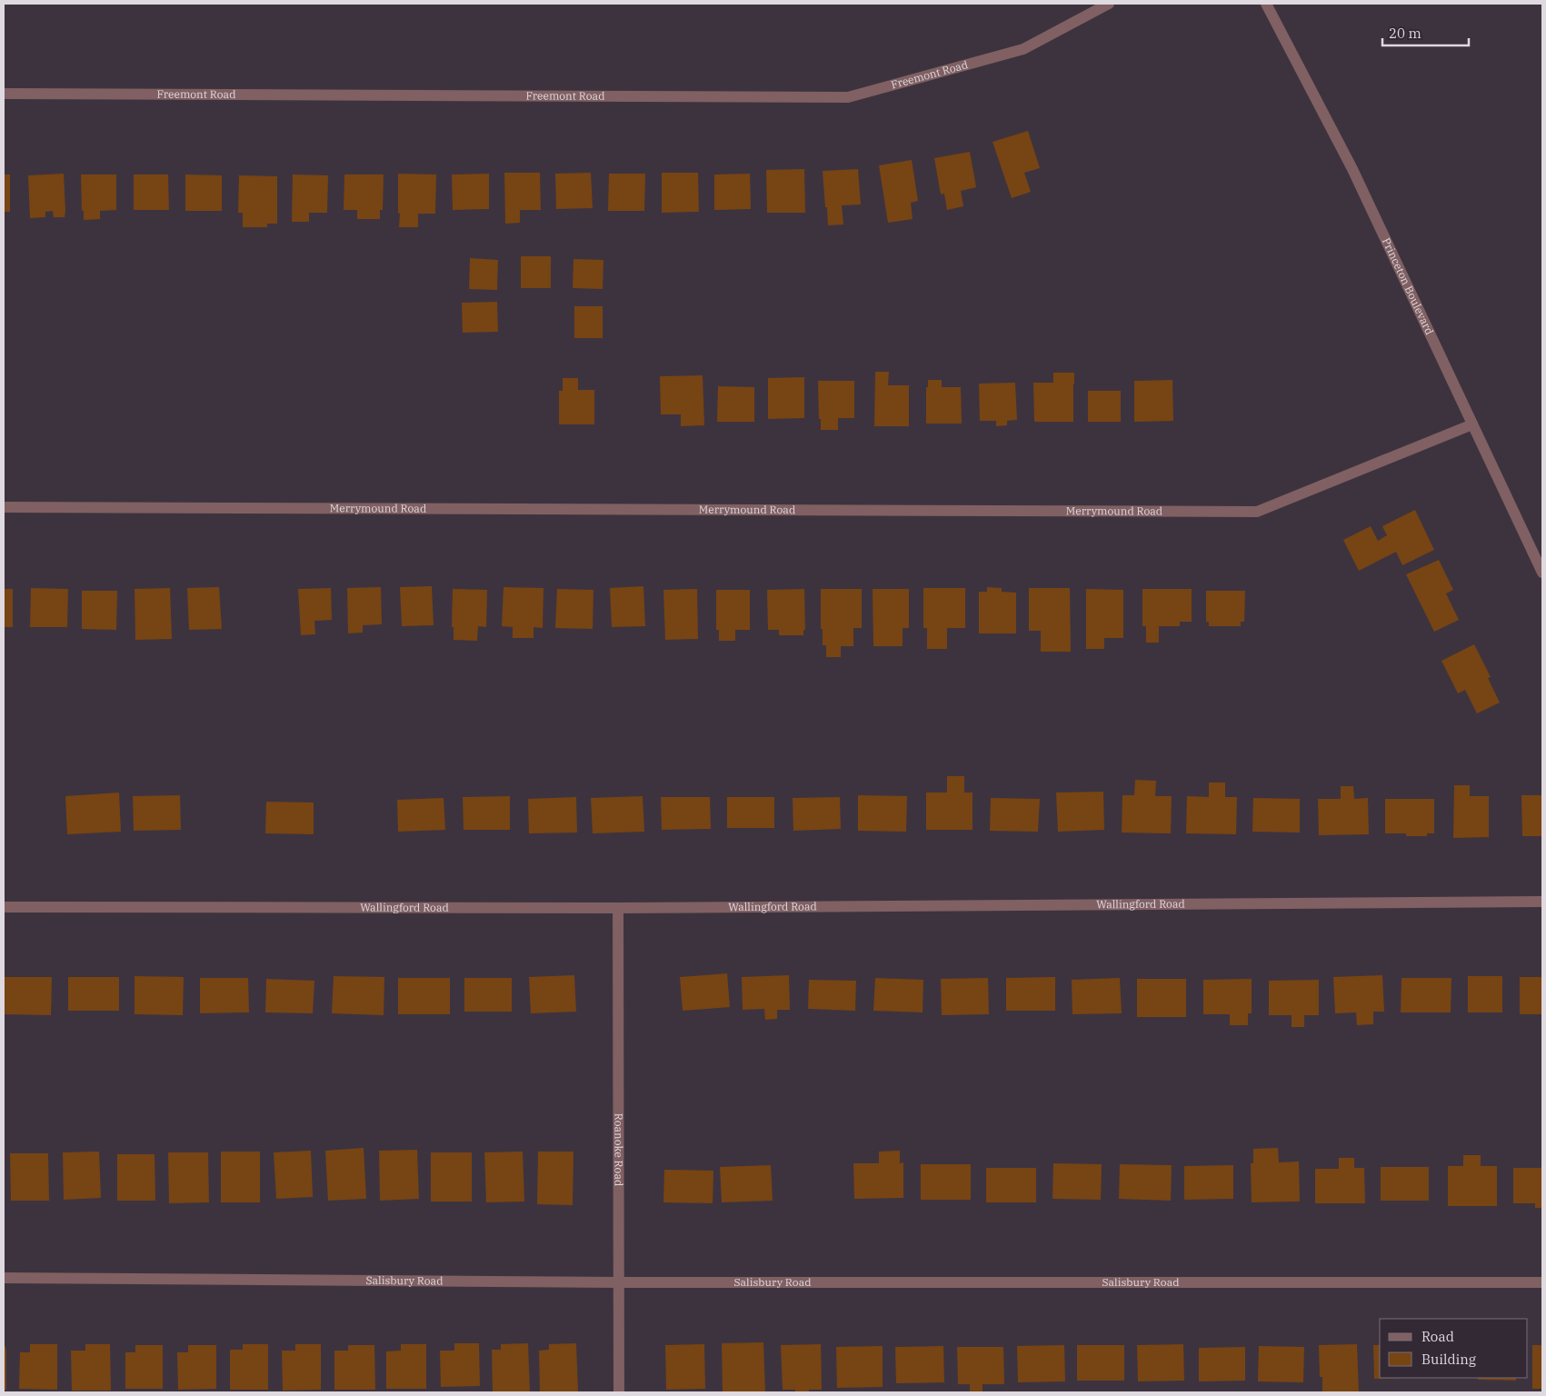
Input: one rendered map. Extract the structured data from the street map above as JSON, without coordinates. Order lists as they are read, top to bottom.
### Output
{
  "streets": {
    "street": [
      "Freemont Road",
      "Princeton Boulevard",
      "Merrymound Road",
      "Wallingford Road",
      "Roanoke Road",
      "Salisbury Road"
    ]
  },
  "crossings": [
    ["Princeton Boulevard", "Merrymound Road"],
    ["Wallingford Road", "Roanoke Road"],
    ["Roanoke Road", "Salisbury Road"]
  ],
  "legend": ["Road", "Building"],
  "scale_bar": "20 m"
}
